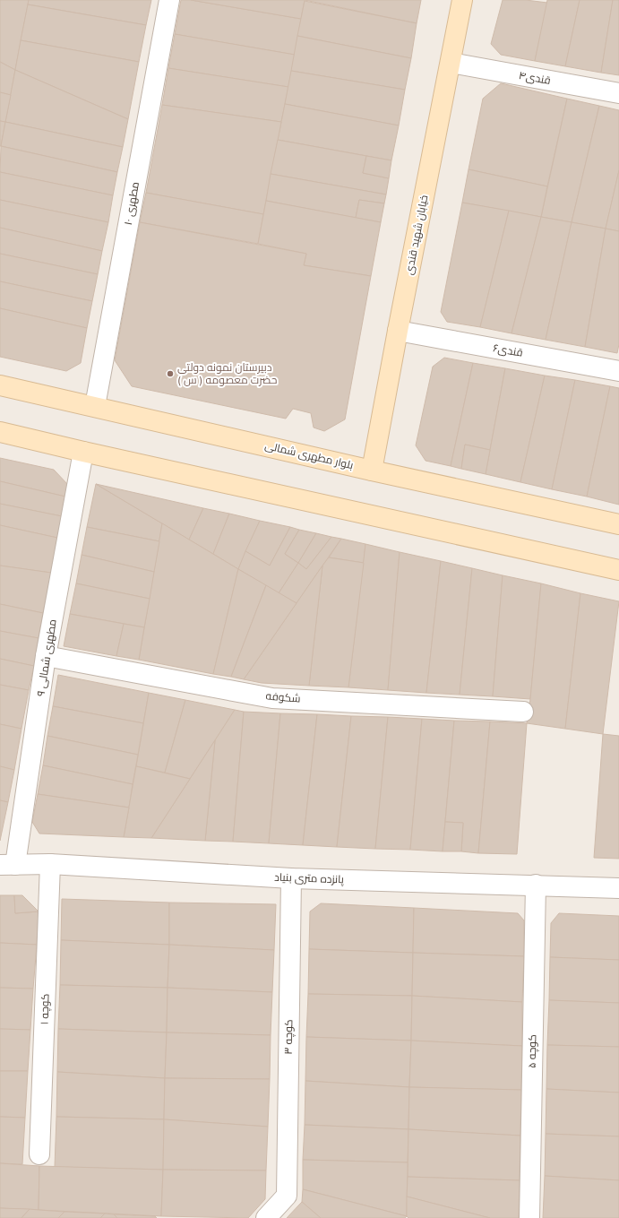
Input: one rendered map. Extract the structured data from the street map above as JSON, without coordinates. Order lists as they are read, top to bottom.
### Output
{
  "streets": {
    "street": [
      "قندی۴",
      "مطهری ۱۰",
      "خیابان شهید قندی",
      "قندی۶",
      "بلوار مطهری شمالی",
      "مطهری شمالی ۹",
      "شکوفه",
      "پانزده متری بنیاد",
      "کوچه ۱",
      "کوچه ۳",
      "کوچه ۵"
    ]
  },
  "crossings": [
    ["قندی۴", "خیابان شهید قندی"],
    ["مطهری ۱۰", "بلوار مطهری شمالی"],
    ["خیابان شهید قندی", "قندی۶"],
    ["خیابان شهید قندی", "بلوار مطهری شمالی"],
    ["مطهری شمالی ۹", "شکوفه"],
    ["مطهری شمالی ۹", "پانزده متری بنیاد"],
    ["پانزده متری بنیاد", "کوچه ۱"],
    ["پانزده متری بنیاد", "کوچه ۳"],
    ["پانزده متری بنیاد", "کوچه ۵"]
  ],
  "places": ["دبیرستان نمونه دولتی حضرت معصومه ( س )"]
}
